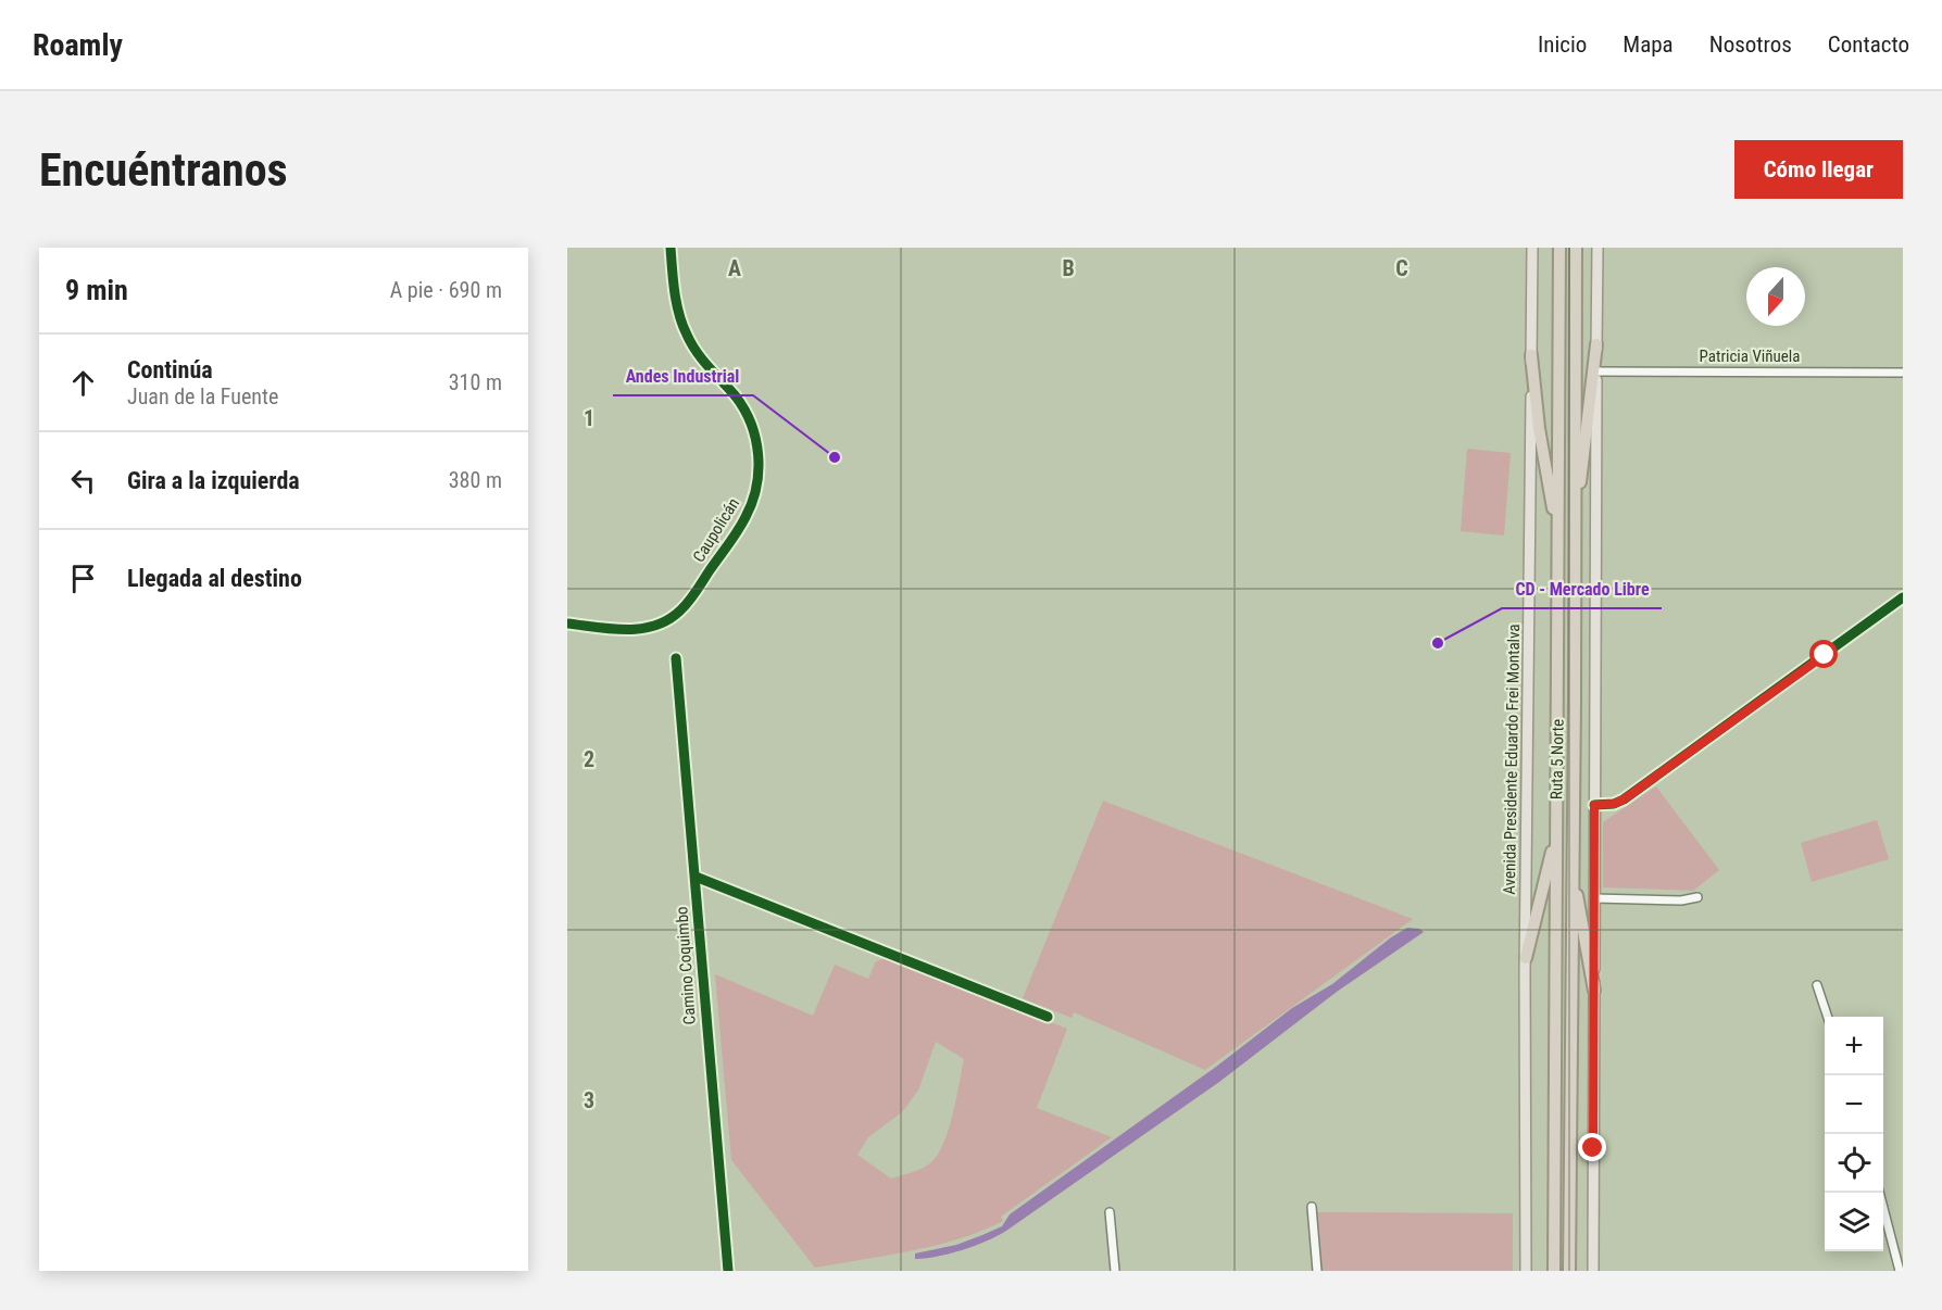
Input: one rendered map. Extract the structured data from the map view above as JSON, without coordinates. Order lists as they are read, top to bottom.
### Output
{
  "streets": {
    "highway": ["Ruta 5 Norte"],
    "main road": ["Avenida Presidente Eduardo Frei Montalva"],
    "street": ["Patricia Viñuela", "Caupolicán", "Camino Coquimbo"]
  },
  "places": ["Andes Industrial", "CD - Mercado Libre"],
  "north": "bottom",
  "page": {
    "header": "Roamly",
    "nav": [
      "Inicio",
      "Mapa",
      "Nosotros",
      "Contacto"
    ],
    "buttons": "Cómo llegar",
    "title": "Encuéntranos",
    "heading": ["9 min", "A pie · 690 m"],
    "list": [
      ["Continúa", "Juan de la Fuente", "310 m"],
      ["Gira a la izquierda", "380 m"],
      "Llegada al destino"
    ],
    "map_buttons": ["+", "−"]
  },
  "grid": {
    "columns": ["A", "B", "C"],
    "rows": ["1", "2", "3"]
  }
}
